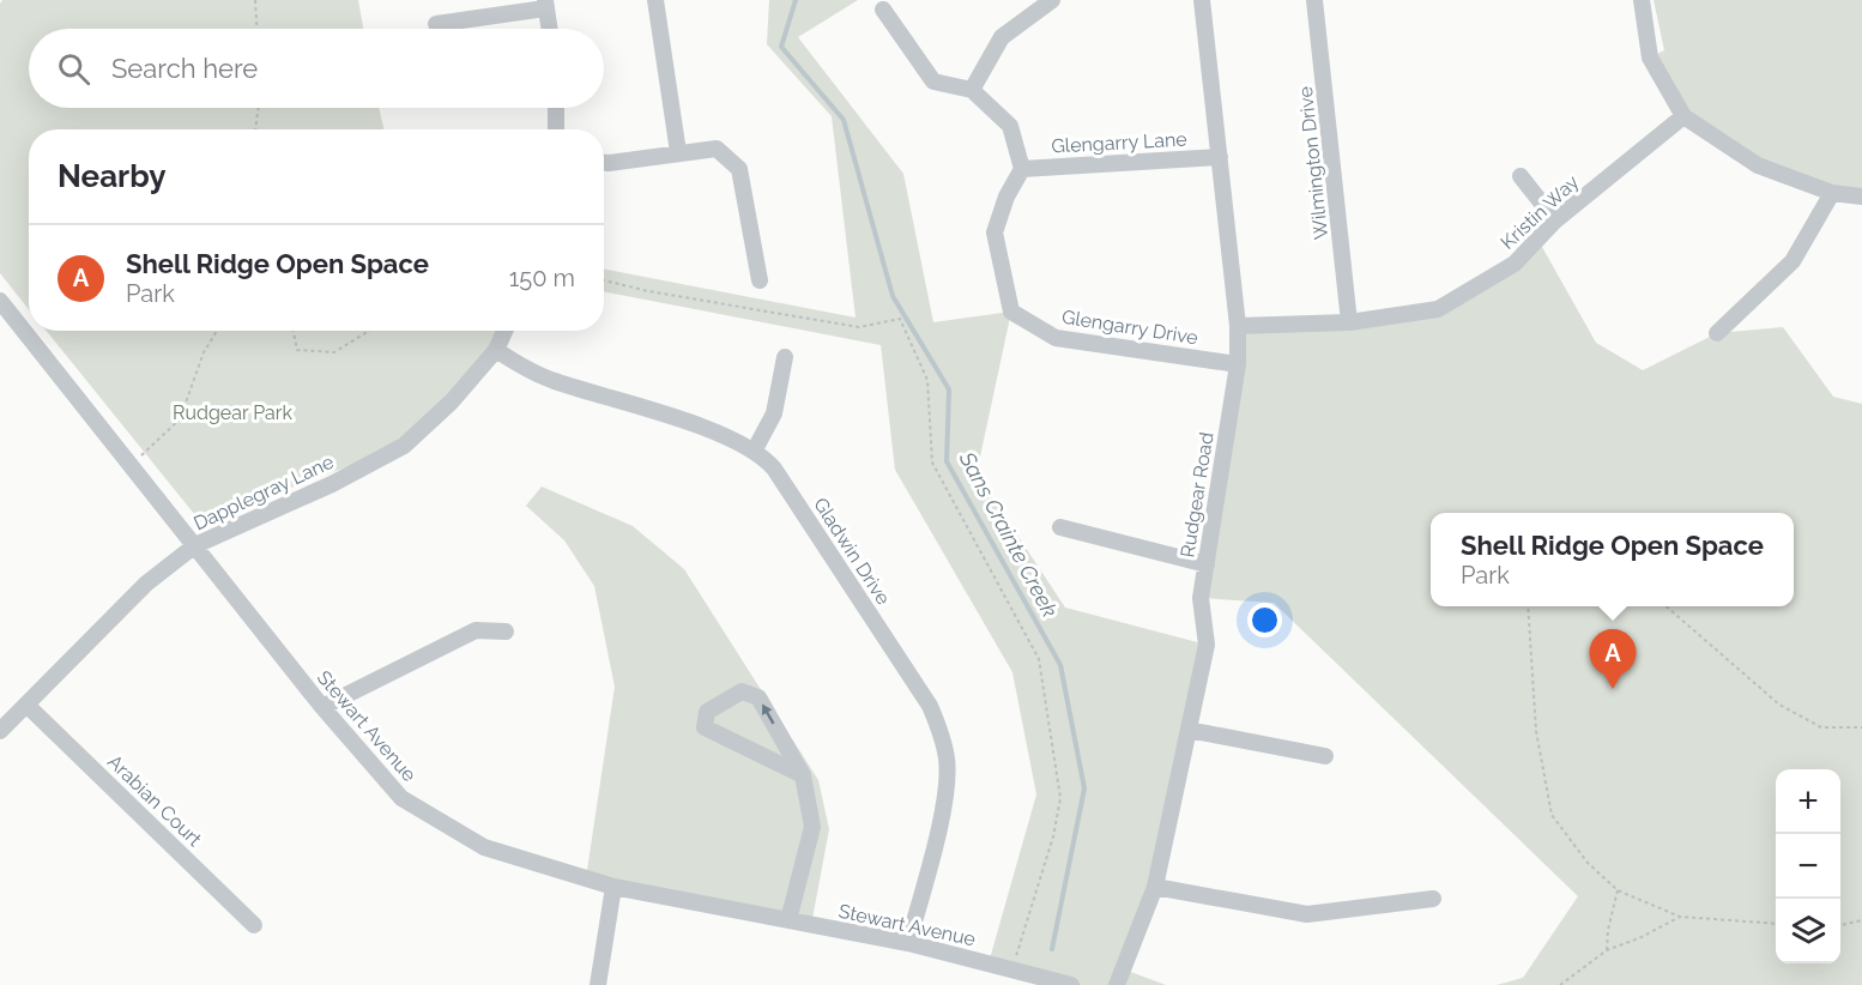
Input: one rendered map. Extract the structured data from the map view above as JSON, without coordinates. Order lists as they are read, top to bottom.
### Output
{
  "streets": {
    "street": [
      "Glengarry Lane",
      "Wilmington Drive",
      "Kristin Way",
      "Glengarry Drive",
      "Dapplegray Lane",
      "Rudgear Road",
      "Gladwin Drive",
      "Stewart Avenue",
      "Arabian Court"
    ]
  },
  "crossings": [
    ["Glengarry Lane", "Glengarry Drive"],
    ["Glengarry Lane", "Rudgear Road"],
    ["Wilmington Drive", "Kristin Way"],
    ["Kristin Way", "Rudgear Road"],
    ["Glengarry Drive", "Rudgear Road"],
    ["Dapplegray Lane", "Gladwin Drive"],
    ["Dapplegray Lane", "Stewart Avenue"],
    ["Dapplegray Lane", "Arabian Court"],
    ["Gladwin Drive", "Stewart Avenue"]
  ],
  "water": ["Sans Crainte Creek"],
  "parks": ["Rudgear Park"],
  "page": {
    "search": "Search here",
    "heading": "Nearby",
    "list": [
      {
        "mark": "A",
        "name": "Shell Ridge Open Space",
        "note": "Park",
        "value": "150 m"
      }
    ],
    "popup": ["Shell Ridge Open Space", "Park"],
    "pins": "A",
    "map_buttons": ["+", "−"]
  }
}
